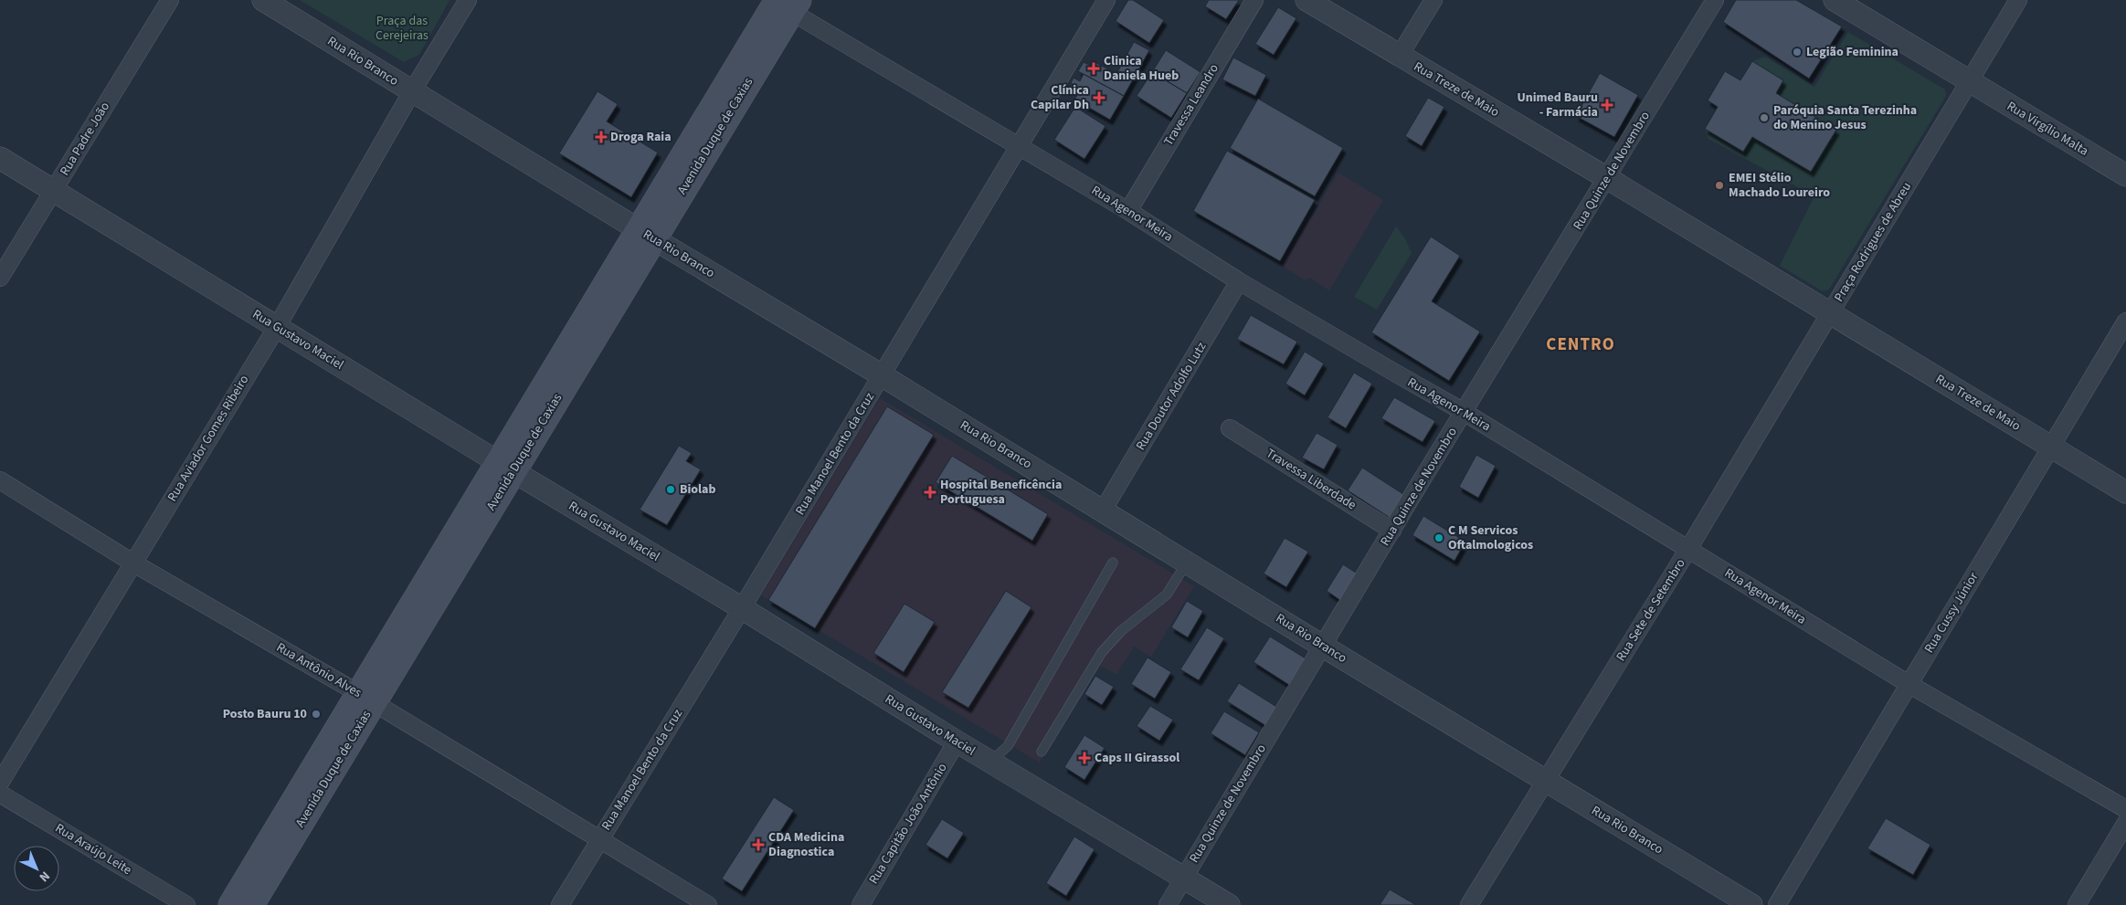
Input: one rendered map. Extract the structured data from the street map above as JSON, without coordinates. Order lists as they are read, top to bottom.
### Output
{
  "streets": {
    "main road": ["Avenida Duque de Caxias"],
    "street": [
      "Rua Rio Branco",
      "Rua Treze de Maio",
      "Travessa Leandro",
      "Rua Virgílio Malta",
      "Rua Padre João",
      "Rua Quinze de Novembro",
      "Rua Agenor Meira",
      "Praça Rodrigues de Abreu",
      "Rua Gustavo Maciel",
      "Rua Doutor Adolfo Lutz",
      "Rua Aviador Gomes Ribeiro",
      "Rua Manoel Bento da Cruz",
      "Travessa Liberdade",
      "Rua Sete de Setembro",
      "Rua Cussy Júnior",
      "Rua Antônio Alves",
      "Rua Capitão João Antônio",
      "Rua Araújo Leite"
    ]
  },
  "crossings": [
    ["Rua Rio Branco", "Avenida Duque de Caxias"],
    ["Rua Rio Branco", "Rua Quinze de Novembro"],
    ["Rua Rio Branco", "Rua Doutor Adolfo Lutz"],
    ["Rua Rio Branco", "Rua Aviador Gomes Ribeiro"],
    ["Rua Rio Branco", "Rua Manoel Bento da Cruz"],
    ["Rua Rio Branco", "Rua Sete de Setembro"],
    ["Rua Treze de Maio", "Rua Quinze de Novembro"],
    ["Rua Treze de Maio", "Praça Rodrigues de Abreu"],
    ["Rua Treze de Maio", "Rua Sete de Setembro"],
    ["Rua Treze de Maio", "Rua Cussy Júnior"],
    ["Travessa Leandro", "Rua Agenor Meira"],
    ["Rua Virgílio Malta", "Praça Rodrigues de Abreu"],
    ["Avenida Duque de Caxias", "Rua Agenor Meira"],
    ["Avenida Duque de Caxias", "Rua Gustavo Maciel"],
    ["Avenida Duque de Caxias", "Rua Antônio Alves"],
    ["Rua Padre João", "Rua Gustavo Maciel"],
    ["Rua Quinze de Novembro", "Rua Agenor Meira"],
    ["Rua Quinze de Novembro", "Praça Rodrigues de Abreu"],
    ["Rua Quinze de Novembro", "Rua Gustavo Maciel"],
    ["Rua Quinze de Novembro", "Travessa Liberdade"],
    ["Rua Agenor Meira", "Rua Doutor Adolfo Lutz"],
    ["Rua Agenor Meira", "Rua Manoel Bento da Cruz"],
    ["Rua Agenor Meira", "Rua Sete de Setembro"],
    ["Rua Agenor Meira", "Rua Cussy Júnior"],
    ["Praça Rodrigues de Abreu", "Rua Sete de Setembro"],
    ["Rua Gustavo Maciel", "Rua Aviador Gomes Ribeiro"],
    ["Rua Gustavo Maciel", "Rua Manoel Bento da Cruz"],
    ["Rua Gustavo Maciel", "Rua Capitão João Antônio"],
    ["Rua Aviador Gomes Ribeiro", "Rua Antônio Alves"],
    ["Rua Manoel Bento da Cruz", "Rua Antônio Alves"]
  ],
  "districts": ["CENTRO"],
  "parks": ["Praça das Cerejeiras"],
  "places": {
    "other": [
      "Legião Feminina",
      "Paróquia Santa Terezinha do Menino Jesus",
      "EMEI Stélio Machado Loureiro",
      "Biolab",
      "C M Servicos Oftalmologicos",
      "Posto Bauru 10"
    ],
    "health": [
      "Clinica Daniela Hueb",
      "Clínica Capilar Dh",
      "Unimed Bauru - Farmácia",
      "Droga Raia",
      "Hospital Beneficência Portuguesa",
      "Caps II Girassol",
      "CDA Medicina Diagnostica"
    ]
  },
  "north": "bottom right"
}
